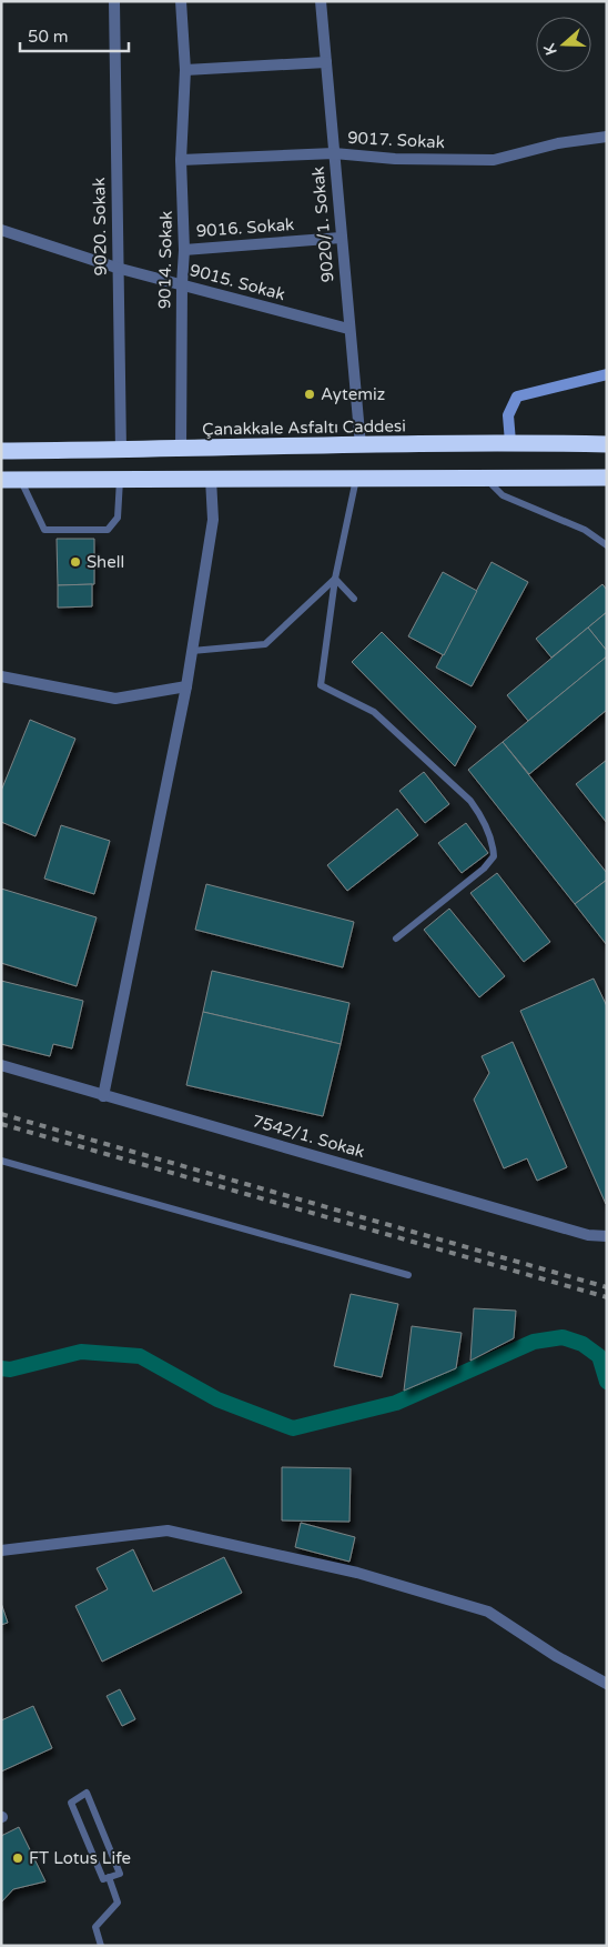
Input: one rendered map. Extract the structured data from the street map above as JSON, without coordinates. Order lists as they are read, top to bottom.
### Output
{
  "streets": {
    "highway": ["Çanakkale Asfaltı Caddesi"],
    "street": [
      "9017. Sokak",
      "9020/1. Sokak",
      "9020. Sokak",
      "9016. Sokak",
      "9014. Sokak",
      "9015. Sokak",
      "7542/1. Sokak"
    ]
  },
  "crossings": [
    ["9017. Sokak", "9020/1. Sokak"],
    ["9017. Sokak", "9014. Sokak"],
    ["9020/1. Sokak", "9016. Sokak"],
    ["9020/1. Sokak", "9015. Sokak"],
    ["9020/1. Sokak", "Çanakkale Asfaltı Caddesi"],
    ["9020. Sokak", "9015. Sokak"],
    ["9020. Sokak", "Çanakkale Asfaltı Caddesi"],
    ["9016. Sokak", "9014. Sokak"],
    ["9014. Sokak", "9015. Sokak"],
    ["9014. Sokak", "Çanakkale Asfaltı Caddesi"]
  ],
  "places": ["Aytemiz", "Shell", "FT Lotus Life"],
  "scale_bar": "50 m",
  "north": "left"
}
